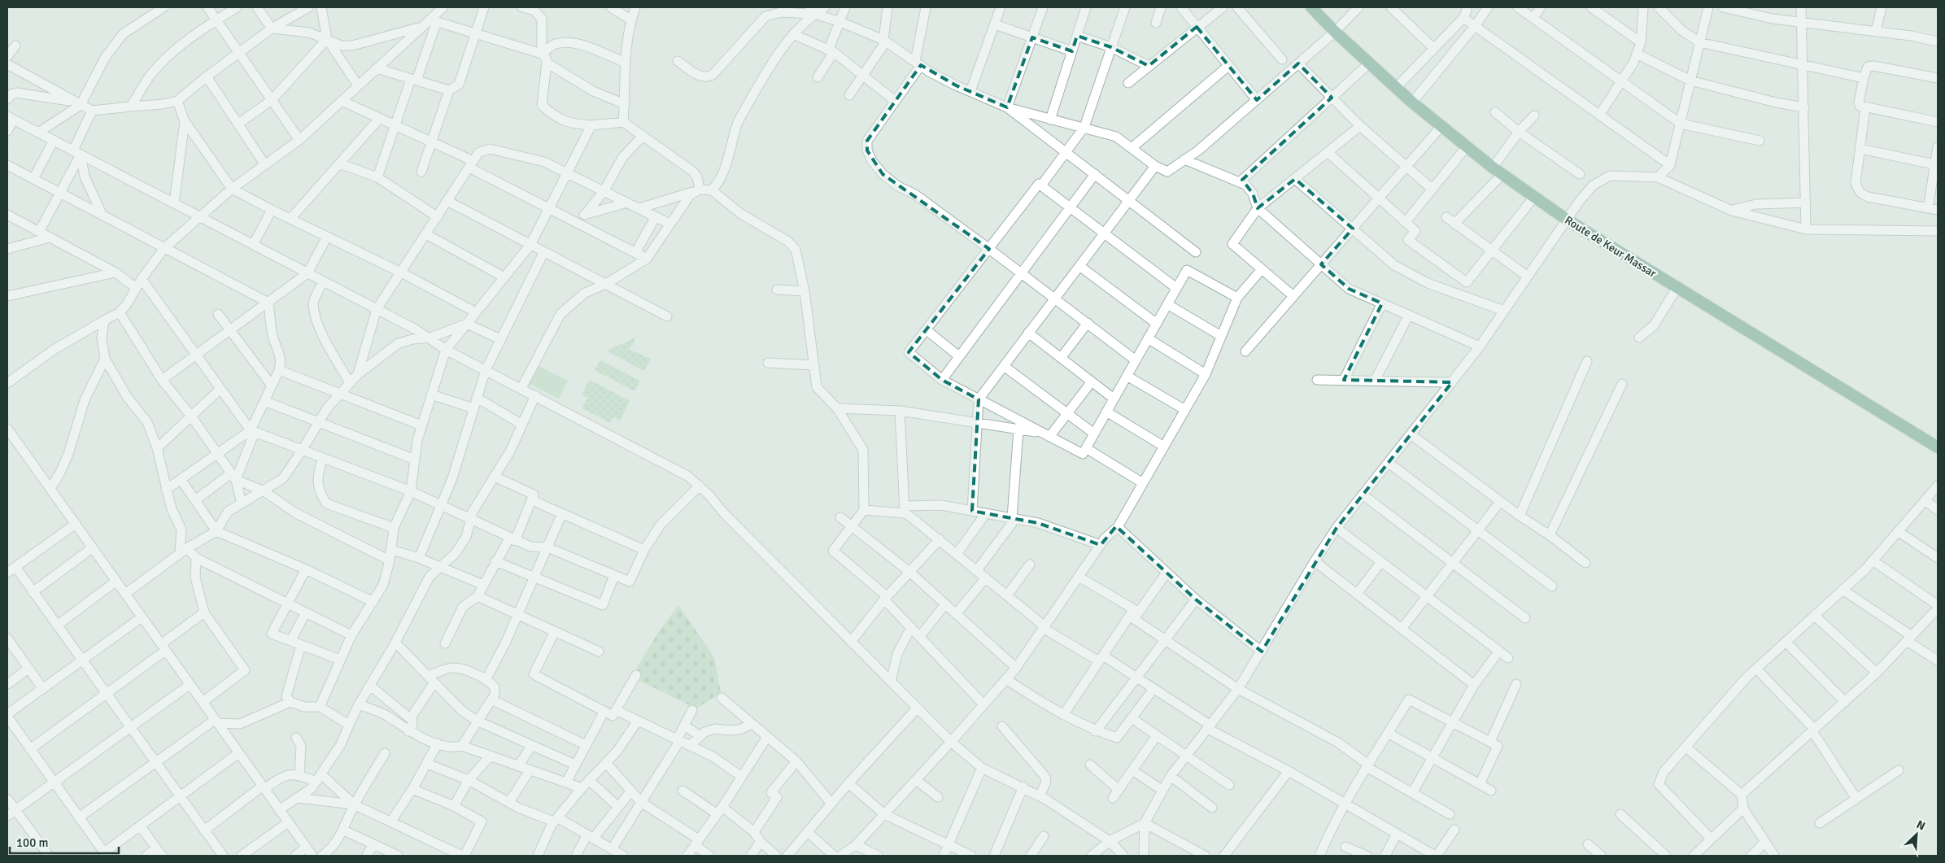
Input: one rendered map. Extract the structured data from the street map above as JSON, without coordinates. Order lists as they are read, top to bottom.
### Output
{
  "streets": {
    "main road": ["Route de Keur Massar"]
  },
  "scale_bar": "100 m",
  "north": "top right"
}
